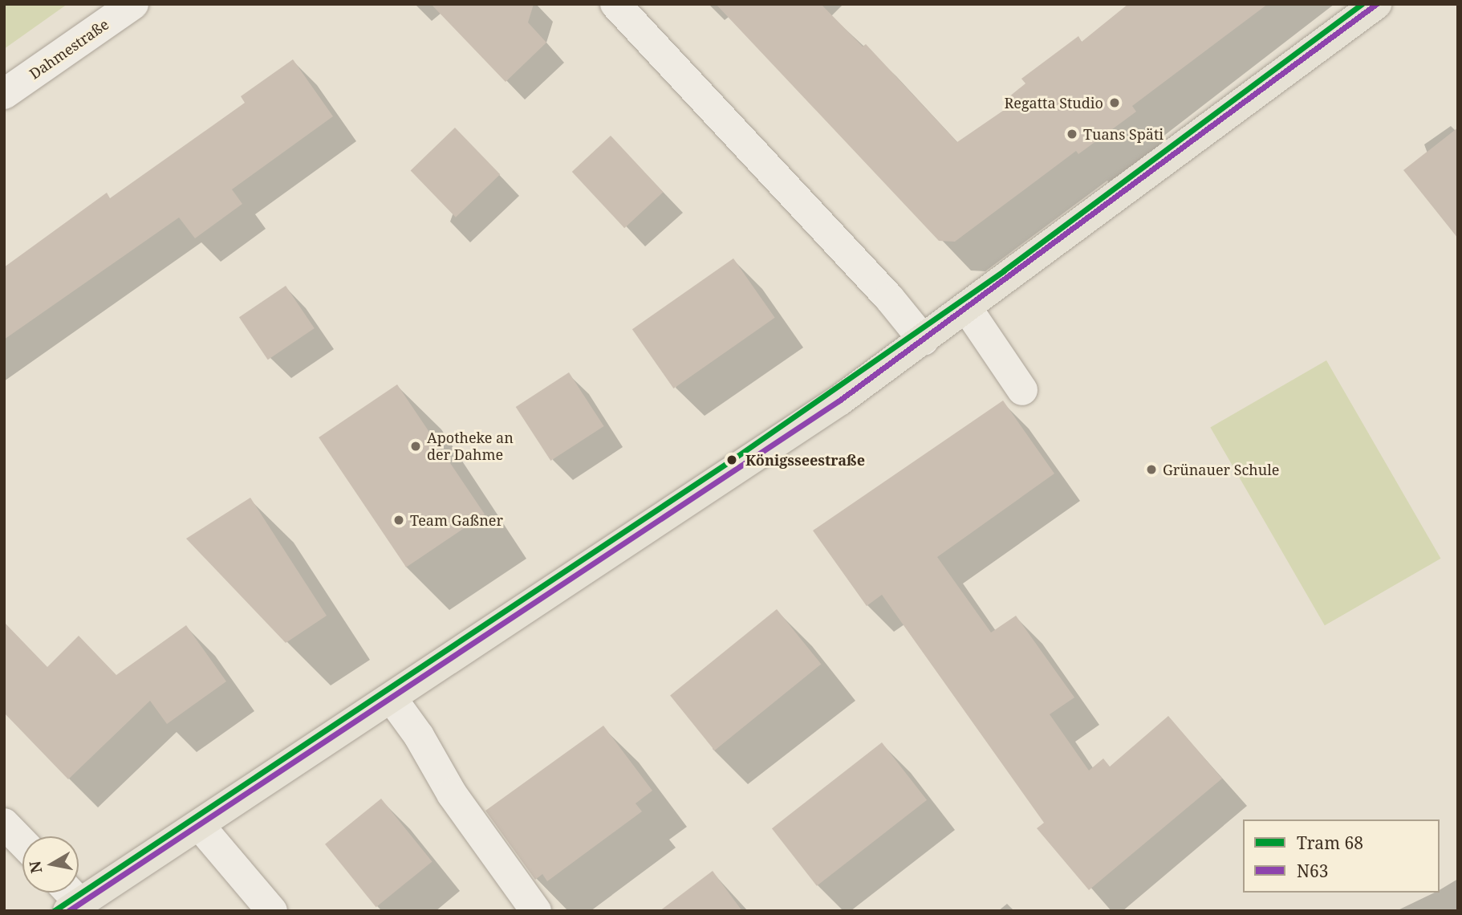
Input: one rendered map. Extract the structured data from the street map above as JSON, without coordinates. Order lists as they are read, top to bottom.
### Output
{
  "streets": {
    "street": ["Dahmestraße"]
  },
  "places": [
    "Regatta Studio",
    "Tuans Späti",
    "Apotheke an der Dahme",
    "Königsseestraße",
    "Grünauer Schule",
    "Team Gaßner"
  ],
  "lines": ["tram line 68", "transit line N63"],
  "legend": ["Tram 68", "N63"],
  "north": "left"
}
